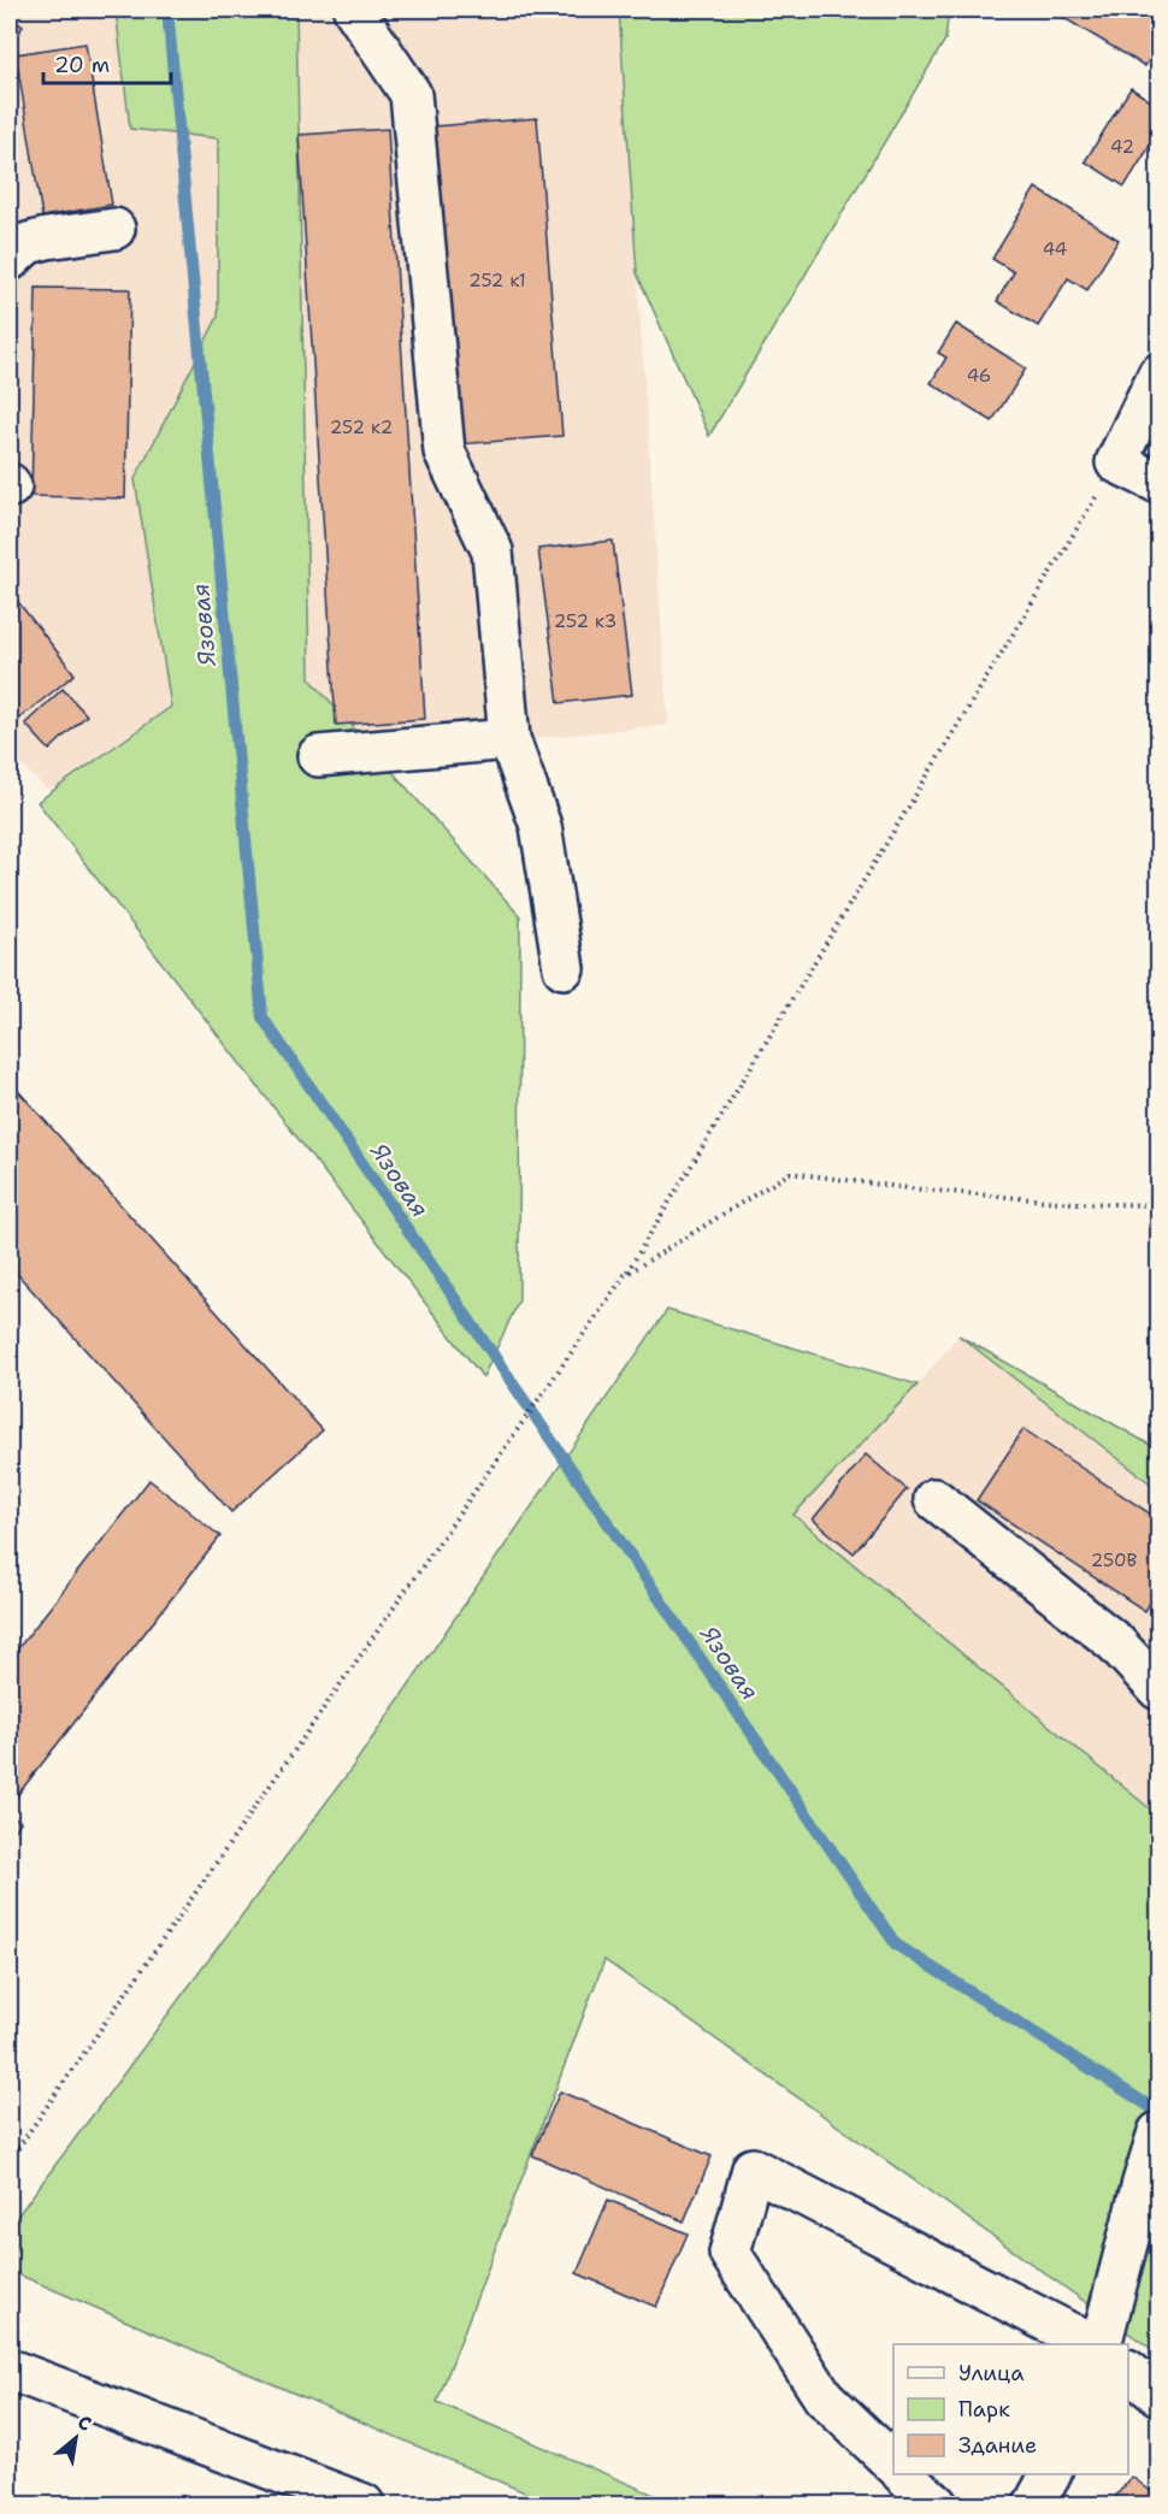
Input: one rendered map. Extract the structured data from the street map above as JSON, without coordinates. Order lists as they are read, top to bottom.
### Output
{
  "water": ["Язовая"],
  "house_numbers": [
    "42",
    "44",
    "252 к1",
    "46",
    "252 к2",
    "252 к3",
    "250В"
  ],
  "legend": ["Улица", "Парк", "Здание"],
  "scale_bar": "20 m",
  "north": "top right"
}
